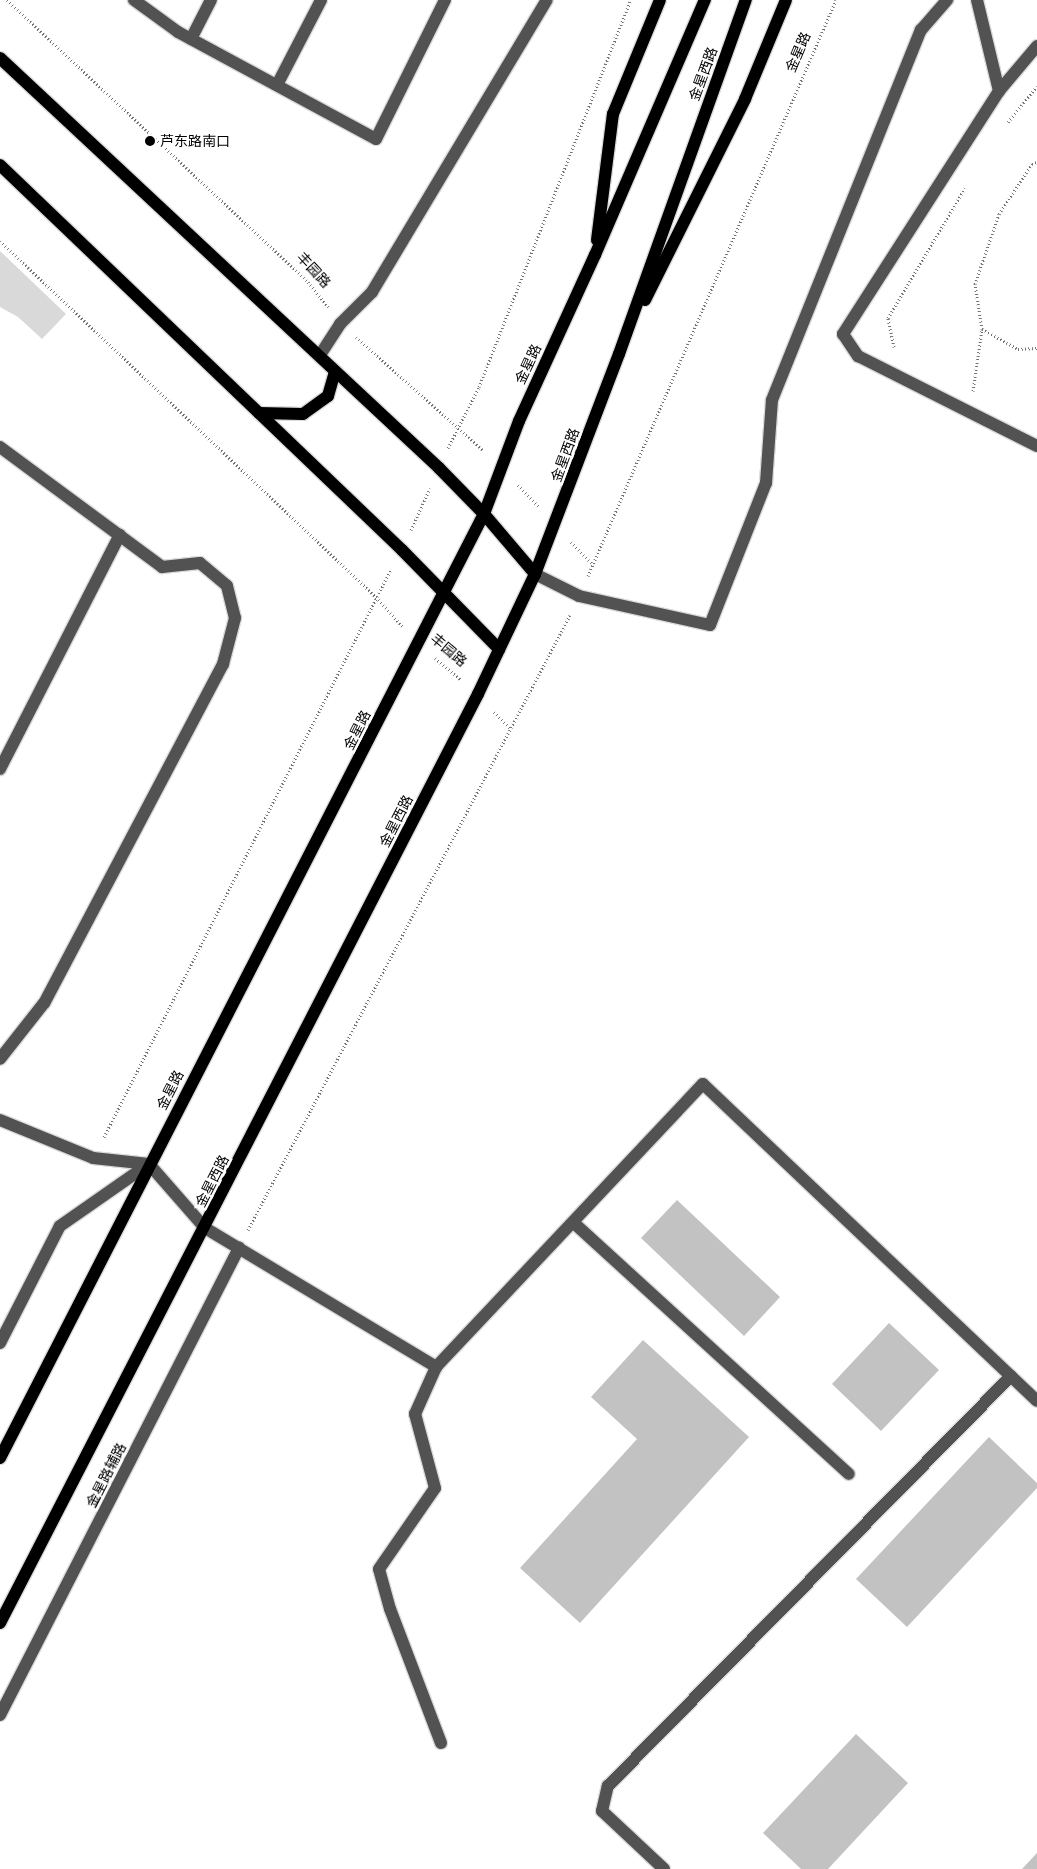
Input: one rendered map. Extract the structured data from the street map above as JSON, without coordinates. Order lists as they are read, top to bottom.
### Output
{
  "streets": {
    "main road": ["金星路", "金星西路"],
    "street": ["金星路辅路"],
    "path": ["丰园路"]
  },
  "crossings": [
    ["金星路", "丰园路"],
    ["金星路", "金星路辅路"],
    ["金星西路", "丰园路"]
  ],
  "places": ["芦东路南口"]
}
